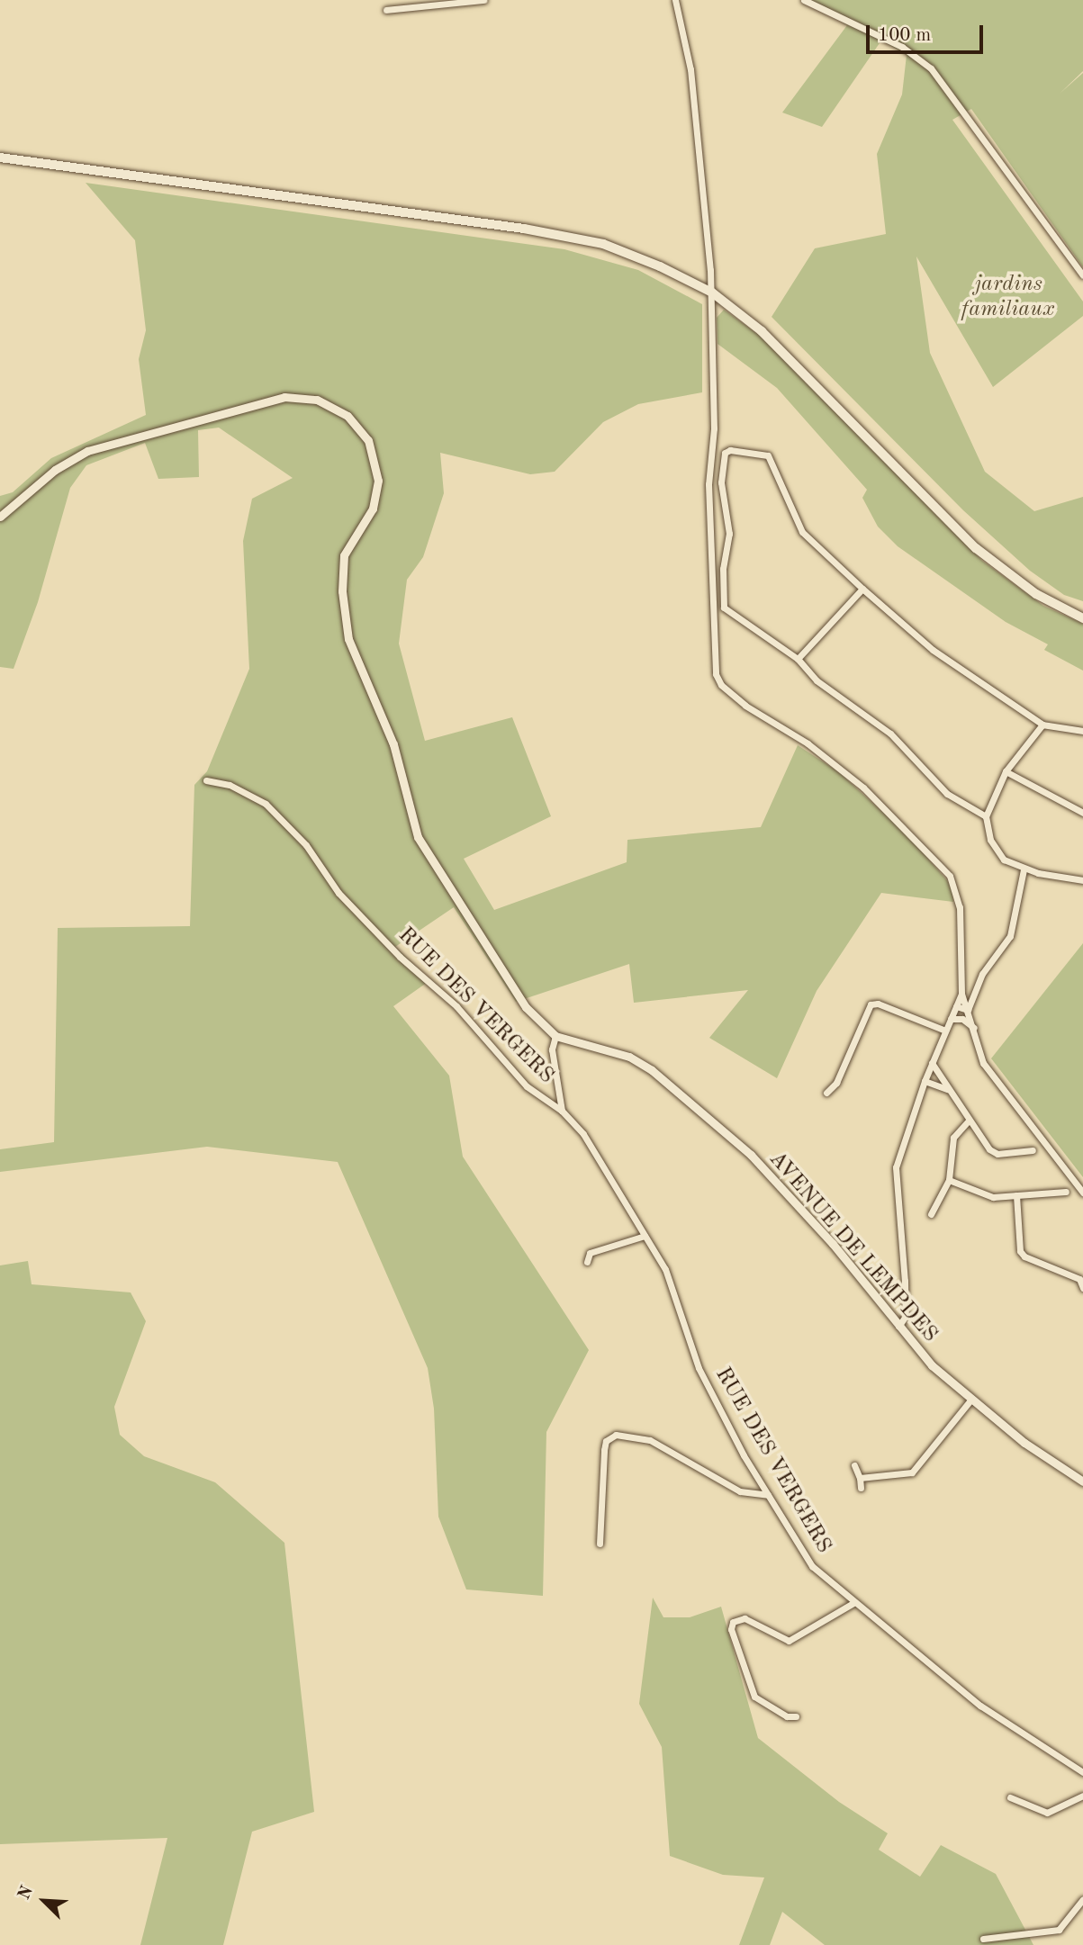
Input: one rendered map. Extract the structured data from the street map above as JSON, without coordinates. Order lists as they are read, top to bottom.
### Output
{
  "streets": {
    "street": ["RUE DES VERGERS", "AVENUE DE LEMPDES"]
  },
  "parks": ["jardins familiaux"],
  "scale_bar": "100 m",
  "north": "top left"
}
